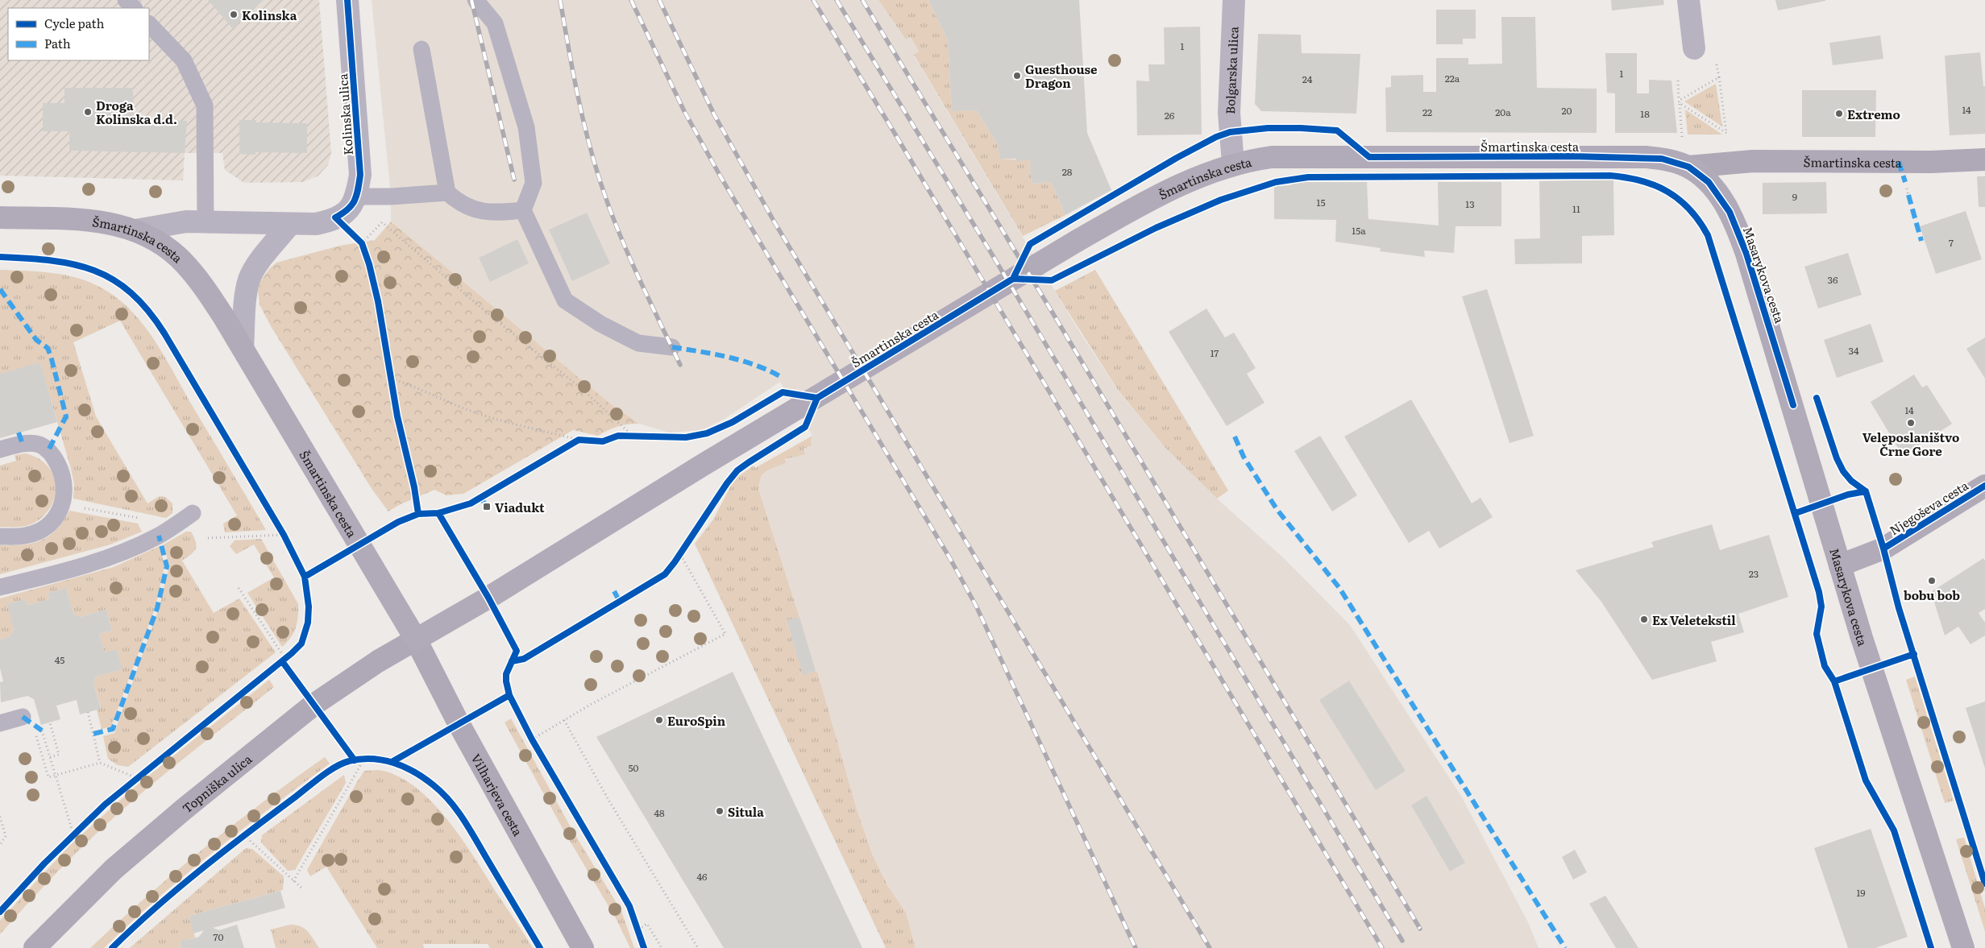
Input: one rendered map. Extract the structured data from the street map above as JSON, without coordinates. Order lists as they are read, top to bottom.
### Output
{
  "streets": {
    "main road": [
      "Šmartinska cesta",
      "Masarykova cesta",
      "Njegoševa cesta",
      "Topniška ulica",
      "Vilharjeva cesta"
    ],
    "street": ["Bolgarska ulica", "Kolinska ulica"]
  },
  "crossings": [
    ["Bolgarska ulica", "Šmartinska cesta"],
    ["Kolinska ulica", "Šmartinska cesta"],
    ["Šmartinska cesta", "Masarykova cesta"],
    ["Šmartinska cesta", "Topniška ulica"],
    ["Šmartinska cesta", "Vilharjeva cesta"],
    ["Masarykova cesta", "Njegoševa cesta"],
    ["Topniška ulica", "Vilharjeva cesta"]
  ],
  "places": {
    "other": [
      "Kolinska",
      "Guesthouse Dragon",
      "Droga Kolinska d.d.",
      "Extremo",
      "Veleposlaništvo Črne Gore",
      "bobu bob",
      "Ex Veletekstil",
      "EuroSpin",
      "Situla"
    ],
    "transit": ["Viadukt"]
  },
  "house_numbers": [
    "1",
    "1",
    "22a",
    "24",
    "14",
    "20",
    "22",
    "20a",
    "18",
    "26",
    "28",
    "9",
    "15",
    "13",
    "11",
    "15a",
    "7",
    "36",
    "34",
    "17",
    "14",
    "23",
    "45",
    "50",
    "48",
    "46",
    "19",
    "70"
  ],
  "legend": ["Cycle path", "Path"]
}
